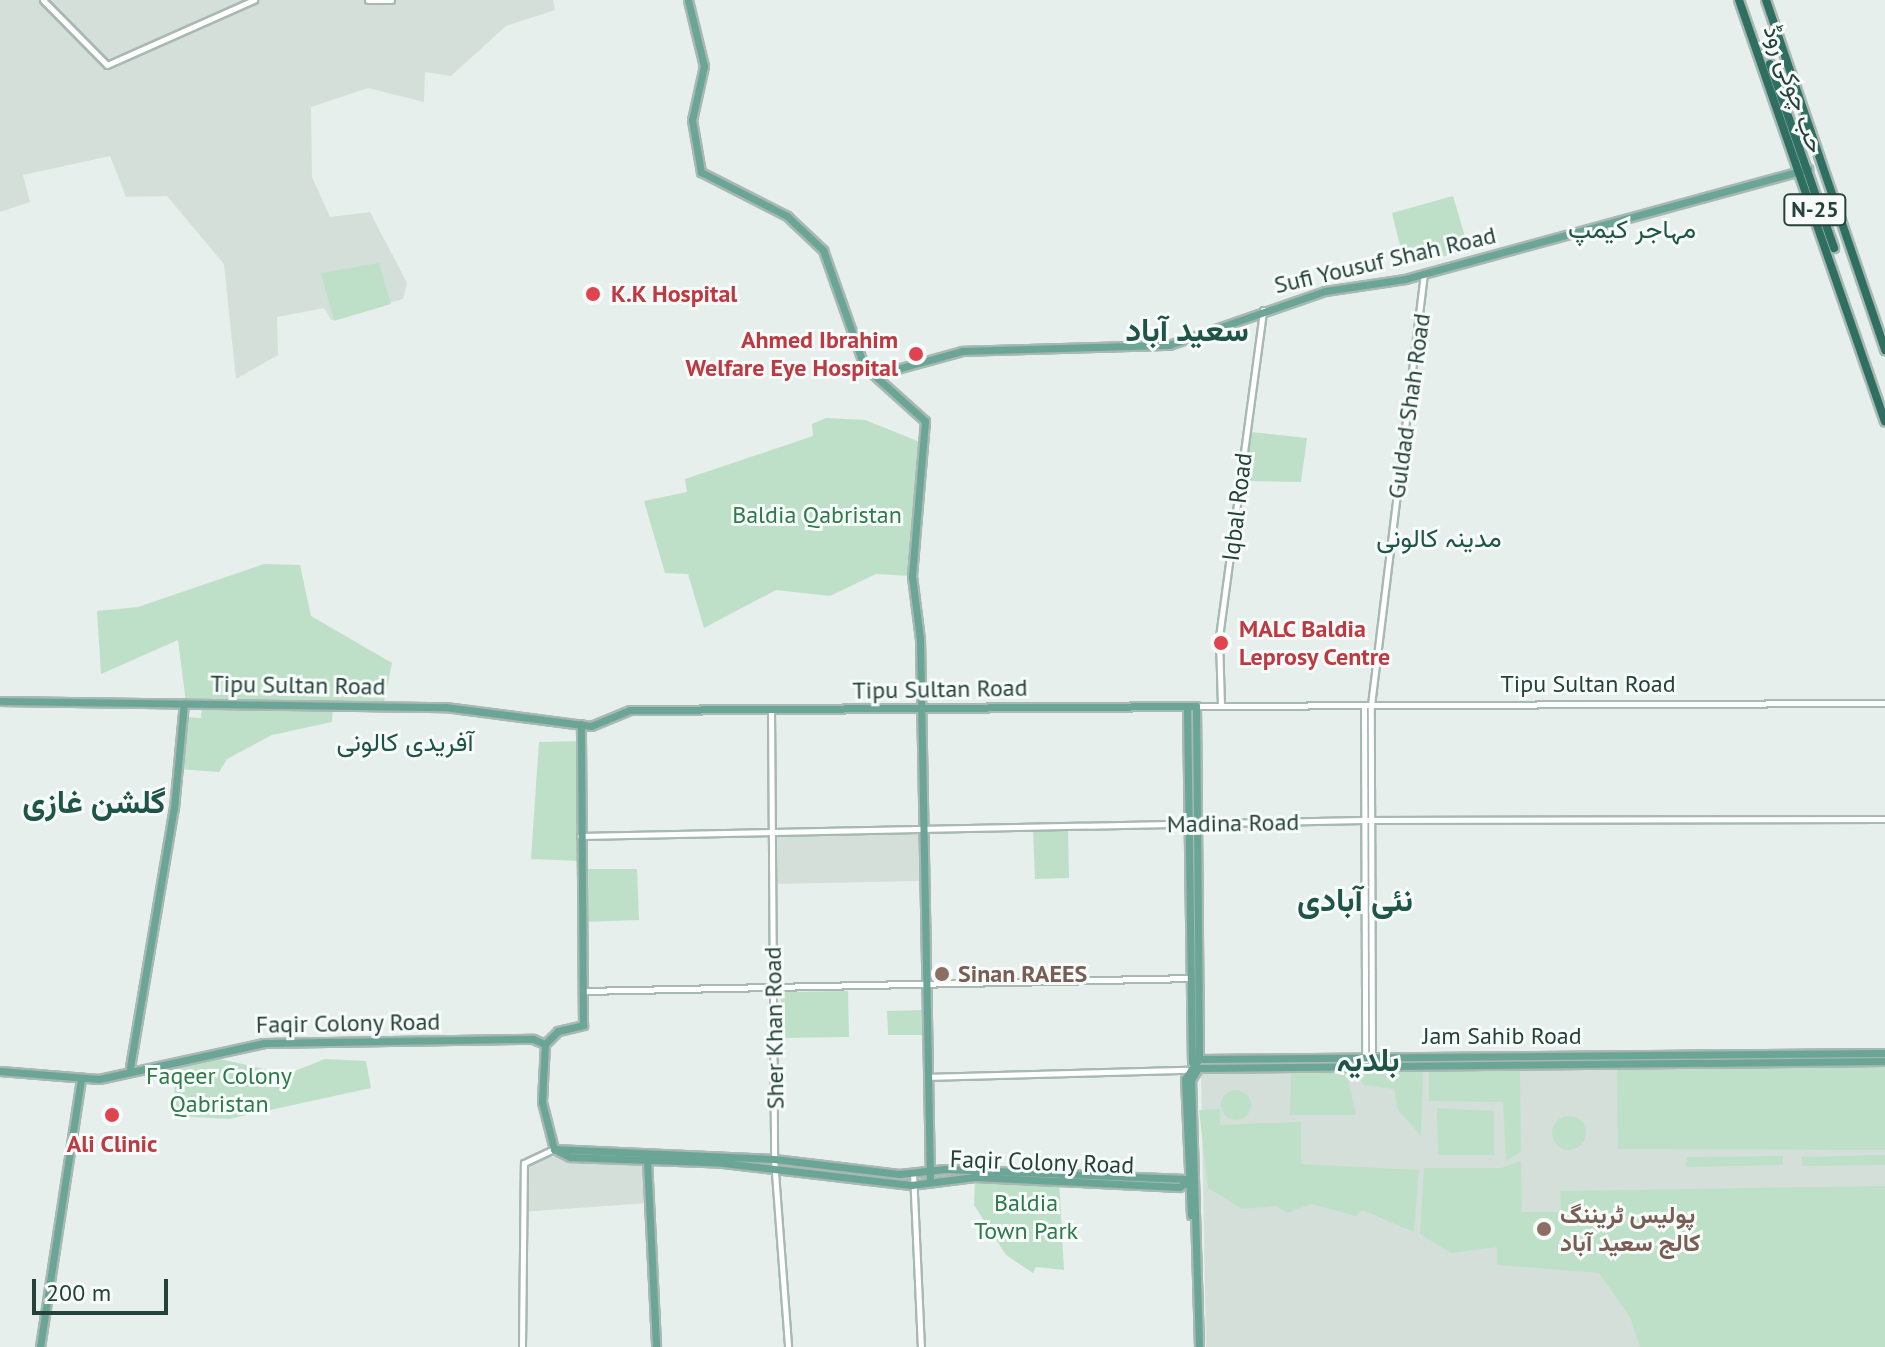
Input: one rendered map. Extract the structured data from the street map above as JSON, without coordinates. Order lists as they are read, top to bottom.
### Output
{
  "streets": {
    "highway": ["حب چوکی روڈ", "N-25"],
    "main road": [
      "Sufi Yousuf Shah Road",
      "Tipu Sultan Road",
      "Faqir Colony Road",
      "Jam Sahib Road"
    ],
    "street": [
      "Guldad Shah Road",
      "Iqbal Road",
      "Madina Road",
      "Sher Khan Road"
    ]
  },
  "crossings": [
    ["حب چوکی روڈ", "Sufi Yousuf Shah Road"],
    ["Sufi Yousuf Shah Road", "Guldad Shah Road"],
    ["Sufi Yousuf Shah Road", "Iqbal Road"],
    ["Guldad Shah Road", "Tipu Sultan Road"],
    ["Guldad Shah Road", "Madina Road"],
    ["Guldad Shah Road", "Jam Sahib Road"],
    ["Iqbal Road", "Tipu Sultan Road"],
    ["Tipu Sultan Road", "Sher Khan Road"],
    ["Madina Road", "Sher Khan Road"],
    ["Faqir Colony Road", "Sher Khan Road"]
  ],
  "districts": [
    "مہاجر کیمپ",
    "سعید آباد",
    "مدینہ کالونی",
    "آفریدی کالونی",
    "گلشن غازی",
    "نئی آبادی",
    "بلدیہ"
  ],
  "parks": ["Baldia Qabristan", "Faqeer Colony Qabristan", "Baldia Town Park"],
  "places": [
    "K.K Hospital",
    "Ahmed Ibrahim Welfare Eye Hospital",
    "MALC Baldia Leprosy Centre",
    "Sinan RAEES",
    "Ali Clinic",
    "پولیس ٹریننگ کالج سعید آباد"
  ],
  "scale_bar": "200 m"
}
